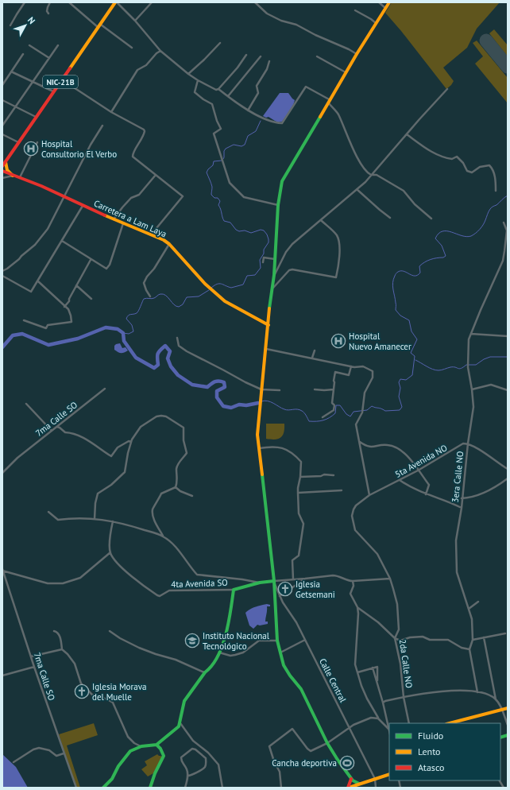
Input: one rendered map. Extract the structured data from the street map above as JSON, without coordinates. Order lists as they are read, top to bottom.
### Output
{
  "streets": {
    "main road": ["NIC-21B", "Carretera a Lam Laya", "4ta Avenida SO"],
    "street": [
      "7ma Calle SO",
      "5ta Avenida NO",
      "3era Calle NO",
      "2da Calle NO",
      "Calle Central"
    ]
  },
  "crossings": [
    ["5ta Avenida NO", "3era Calle NO"],
    ["5ta Avenida NO", "2da Calle NO"],
    ["4ta Avenida SO", "Calle Central"]
  ],
  "places": {
    "hospital": ["Hospital Consultorio El Verbo", "Hospital Nuevo Amanecer"],
    "church": ["Iglesia Getsemani", "Iglesia Morava del Muelle"],
    "school or university": ["Instituto Nacional Tecnológico"],
    "sports": ["Cancha deportiva"]
  },
  "legend": ["Fluido", "Lento", "Atasco"],
  "north": "top right"
}
